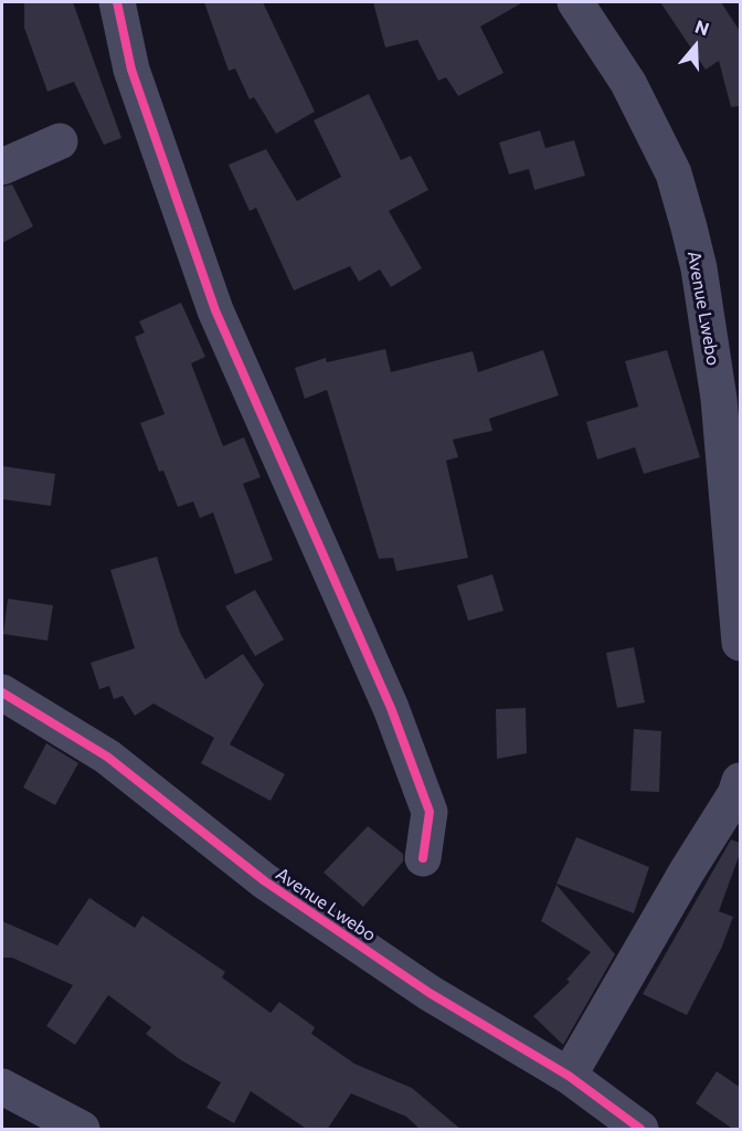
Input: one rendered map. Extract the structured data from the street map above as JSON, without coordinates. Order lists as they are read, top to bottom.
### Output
{
  "streets": {
    "street": ["Avenue Lwebo"]
  },
  "north": "top"
}
